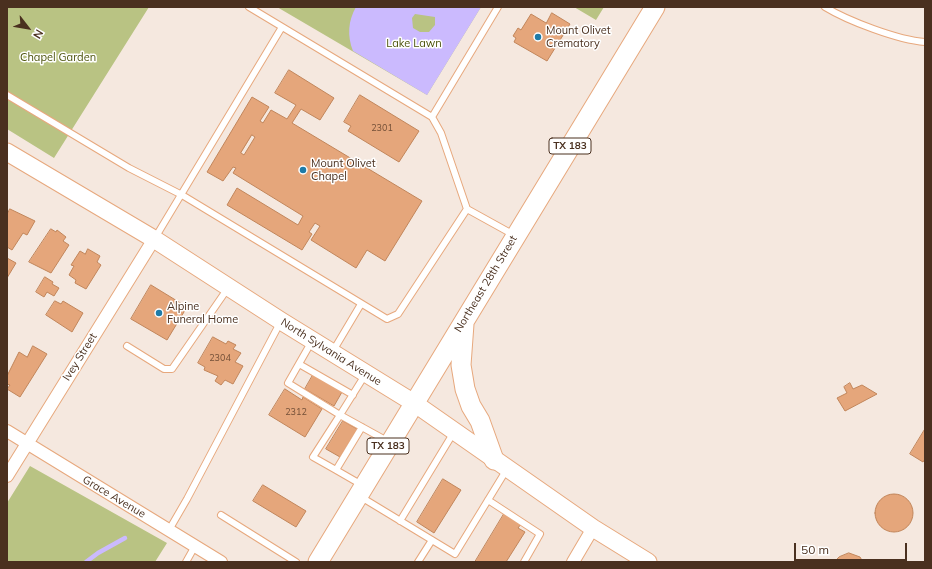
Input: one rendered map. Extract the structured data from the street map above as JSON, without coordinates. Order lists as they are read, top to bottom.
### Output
{
  "streets": {
    "main road": ["TX 183", "Northeast 28th Street", "North Sylvania Avenue"],
    "street": ["Ivey Street", "Grace Avenue"]
  },
  "crossings": [
    ["Northeast 28th Street", "North Sylvania Avenue"],
    ["North Sylvania Avenue", "Ivey Street"],
    ["Ivey Street", "Grace Avenue"]
  ],
  "parks": ["Lake Lawn", "Chapel Garden"],
  "places": ["Mount Olivet Crematory", "Mount Olivet Chapel", "Alpine Funeral Home"],
  "house_numbers": ["2301", "2304", "2312"],
  "scale_bar": "50 m",
  "north": "bottom right"
}
